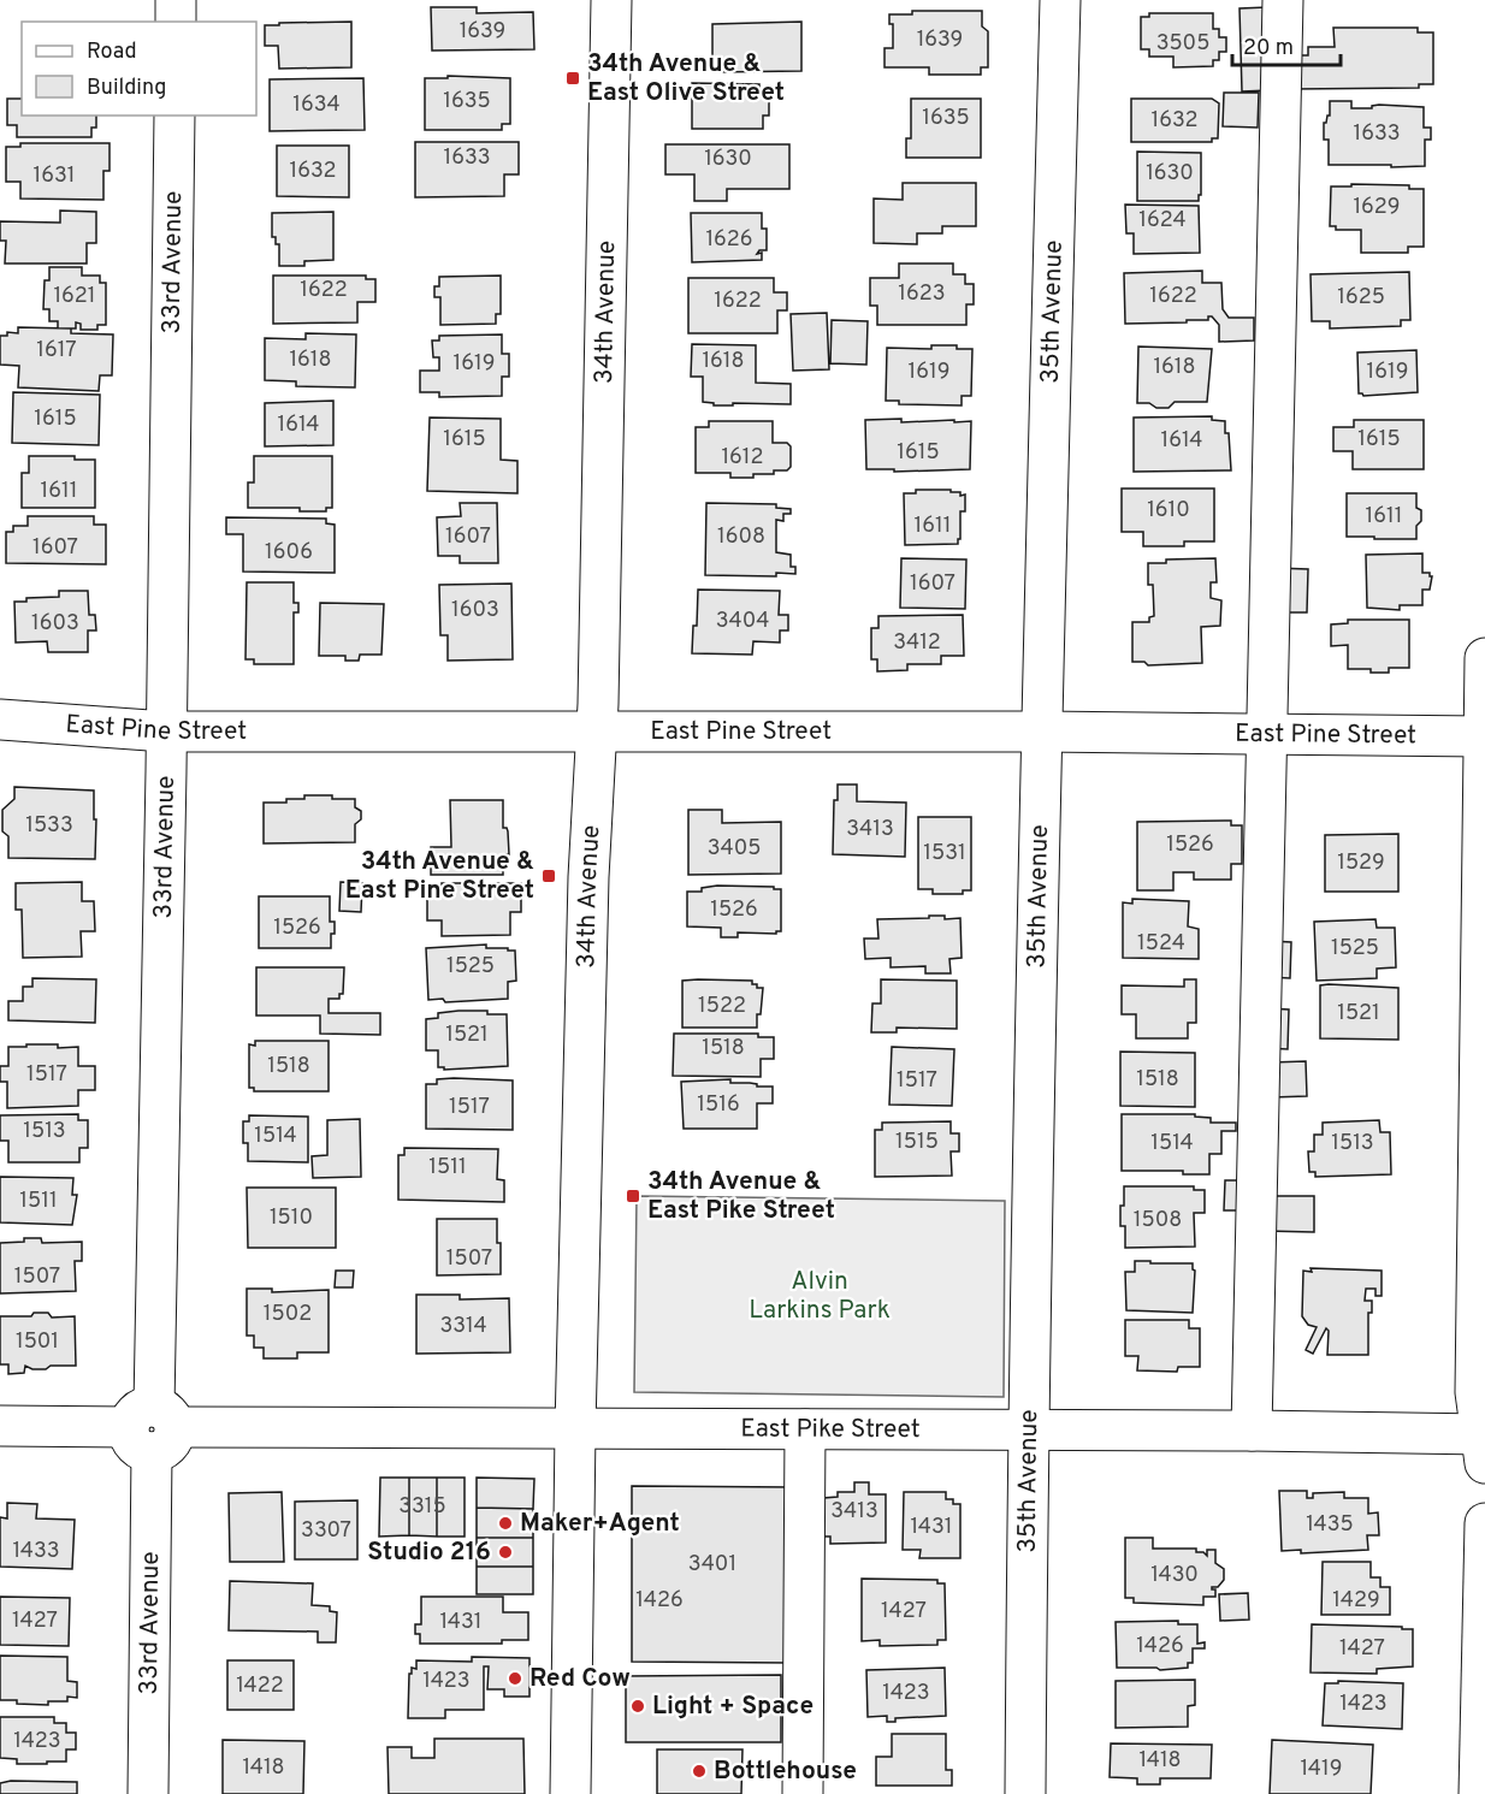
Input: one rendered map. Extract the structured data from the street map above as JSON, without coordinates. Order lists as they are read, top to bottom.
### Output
{
  "streets": {
    "street": [
      "33rd Avenue",
      "34th Avenue",
      "35th Avenue",
      "East Pine Street",
      "East Pike Street"
    ]
  },
  "crossings": [
    ["33rd Avenue", "East Pine Street"],
    ["33rd Avenue", "East Pike Street"],
    ["34th Avenue", "East Pine Street"],
    ["34th Avenue", "East Pike Street"],
    ["35th Avenue", "East Pine Street"],
    ["35th Avenue", "East Pike Street"]
  ],
  "parks": ["Alvin Larkins Park"],
  "places": {
    "transit": ["34th Avenue & East Olive Street", "34th Avenue & East Pine Street", "34th Avenue & East Pike Street"],
    "other": [
      "Maker+Agent",
      "Studio 216",
      "Red Cow",
      "Light + Space",
      "Bottlehouse"
    ]
  },
  "house_numbers": [
    "1639",
    "1639",
    "3505",
    "1635",
    "1634",
    "1635",
    "1632",
    "1633",
    "1633",
    "1630",
    "1632",
    "1630",
    "1631",
    "1629",
    "1624",
    "1626",
    "1622",
    "1623",
    "1621",
    "1622",
    "1625",
    "1622",
    "1617",
    "1618",
    "1618",
    "1619",
    "1618",
    "1619",
    "1619",
    "1615",
    "1614",
    "1615",
    "1615",
    "1614",
    "1615",
    "1612",
    "1611",
    "1610",
    "1611",
    "1611",
    "1607",
    "1608",
    "1607",
    "1606",
    "1607",
    "1603",
    "3404",
    "1603",
    "3412",
    "1533",
    "3413",
    "1526",
    "3405",
    "1531",
    "1529",
    "1526",
    "1526",
    "1524",
    "1525",
    "1525",
    "1522",
    "1521",
    "1521",
    "1518",
    "1518",
    "1517",
    "1518",
    "1517",
    "1516",
    "1517",
    "1513",
    "1514",
    "1515",
    "1514",
    "1513",
    "1511",
    "1511",
    "1510",
    "1508",
    "1507",
    "1507",
    "1502",
    "3314",
    "1501",
    "3315",
    "3413",
    "1435",
    "1431",
    "3307",
    "1433",
    "3401",
    "1430",
    "1426",
    "1429",
    "1427",
    "1427",
    "1431",
    "1426",
    "1427",
    "1423",
    "1422",
    "1423",
    "1423",
    "1423",
    "1418",
    "1418",
    "1419"
  ],
  "legend": ["Road", "Building"],
  "scale_bar": "20 m"
}
